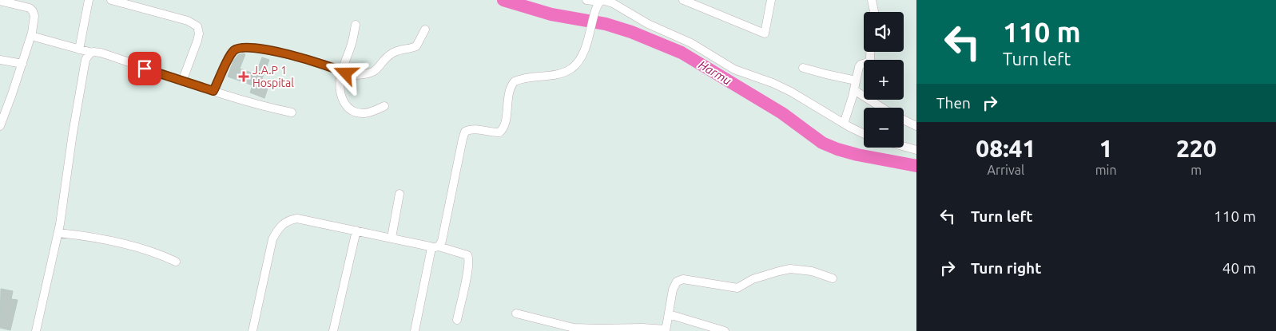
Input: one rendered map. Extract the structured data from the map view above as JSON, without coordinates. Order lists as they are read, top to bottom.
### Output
{
  "water": ["Harmu"],
  "places": {
    "health": ["J.A.P 1 Hospital"]
  },
  "page": {
    "turn": ["110 m", "Turn left"],
    "map_buttons": ["+", "−"],
    "then": "Then",
    "eta": [
      "08:41",
      "Arrival",
      "1",
      "min",
      "220",
      "m"
    ],
    "list": [
      {
        "name": "Turn left",
        "value": "110 m"
      },
      {
        "name": "Turn right",
        "value": "40 m"
      }
    ]
  }
}
